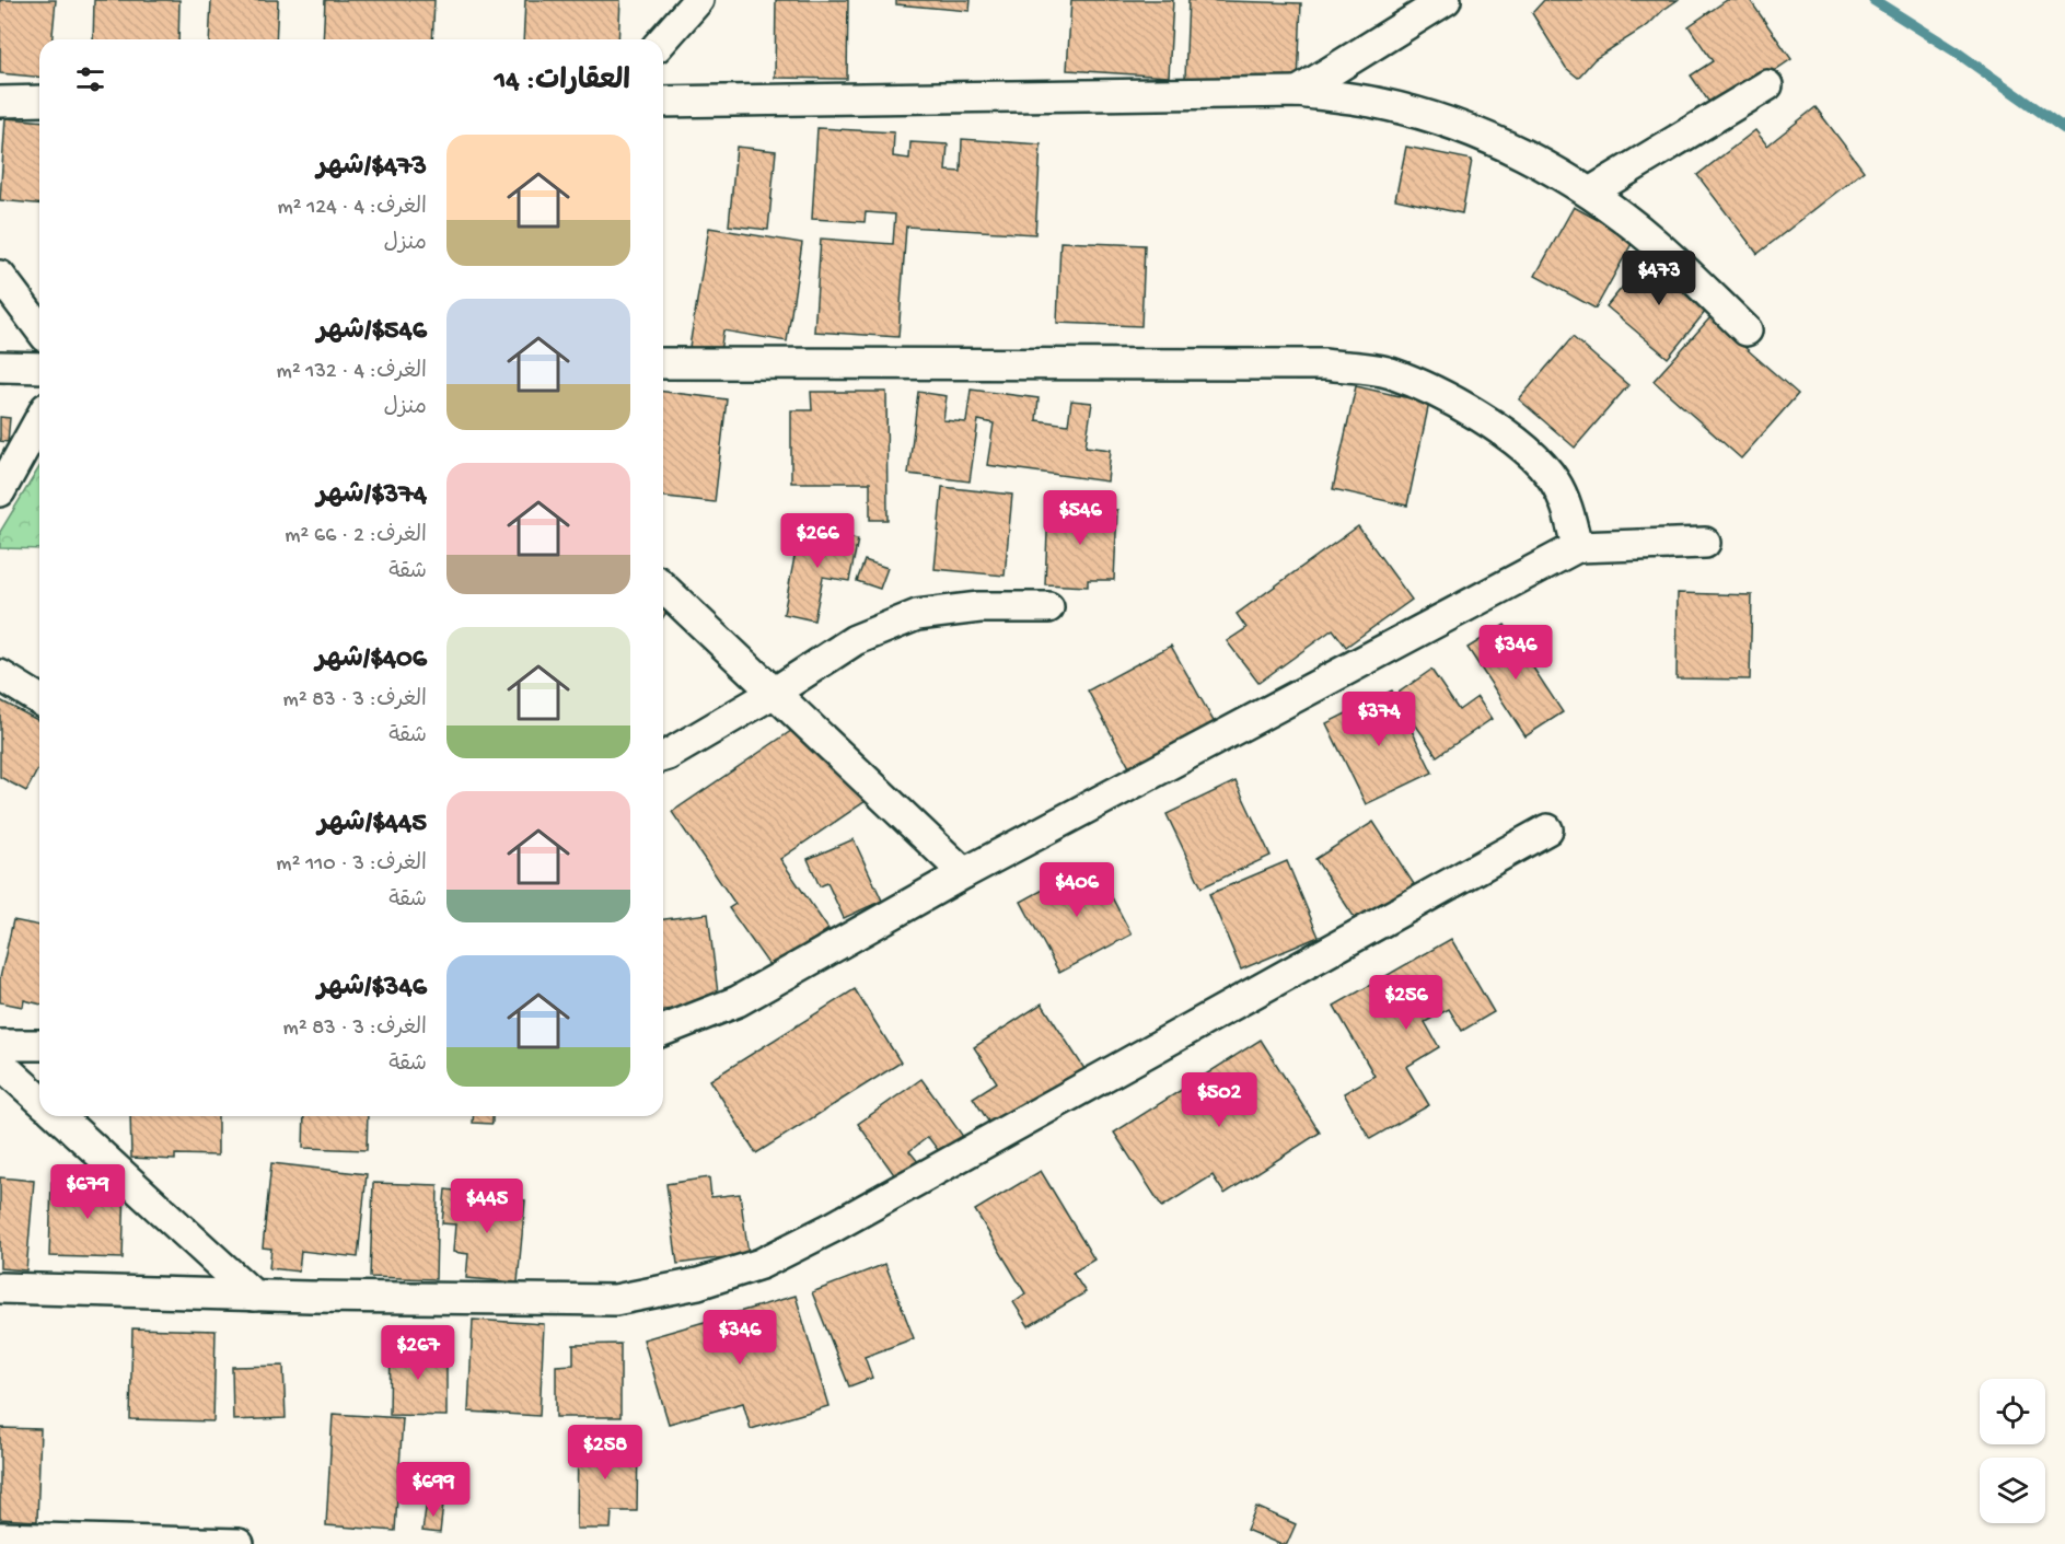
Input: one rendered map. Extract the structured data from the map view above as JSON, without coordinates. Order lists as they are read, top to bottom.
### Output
{
  "page": {
    "heading": "العقارات: 14",
    "list": [
      {
        "name": "$473/شهر",
        "note": "الغرف: 4 · 124 m² · منزل"
      },
      {
        "name": "$546/شهر",
        "note": "الغرف: 4 · 132 m² · منزل"
      },
      {
        "name": "$374/شهر",
        "note": "الغرف: 2 · 66 m² · شقة"
      },
      {
        "name": "$406/شهر",
        "note": "الغرف: 3 · 83 m² · شقة"
      },
      {
        "name": "$445/شهر",
        "note": "الغرف: 3 · 110 m² · شقة"
      },
      {
        "name": "$346/شهر",
        "note": "الغرف: 3 · 83 m² · شقة"
      }
    ],
    "price": [
      "$473",
      "$546",
      "$266",
      "$346",
      "$374",
      "$406",
      "$256",
      "$502",
      "$679",
      "$445",
      "$346",
      "$267",
      "$258",
      "$699"
    ]
  }
}
